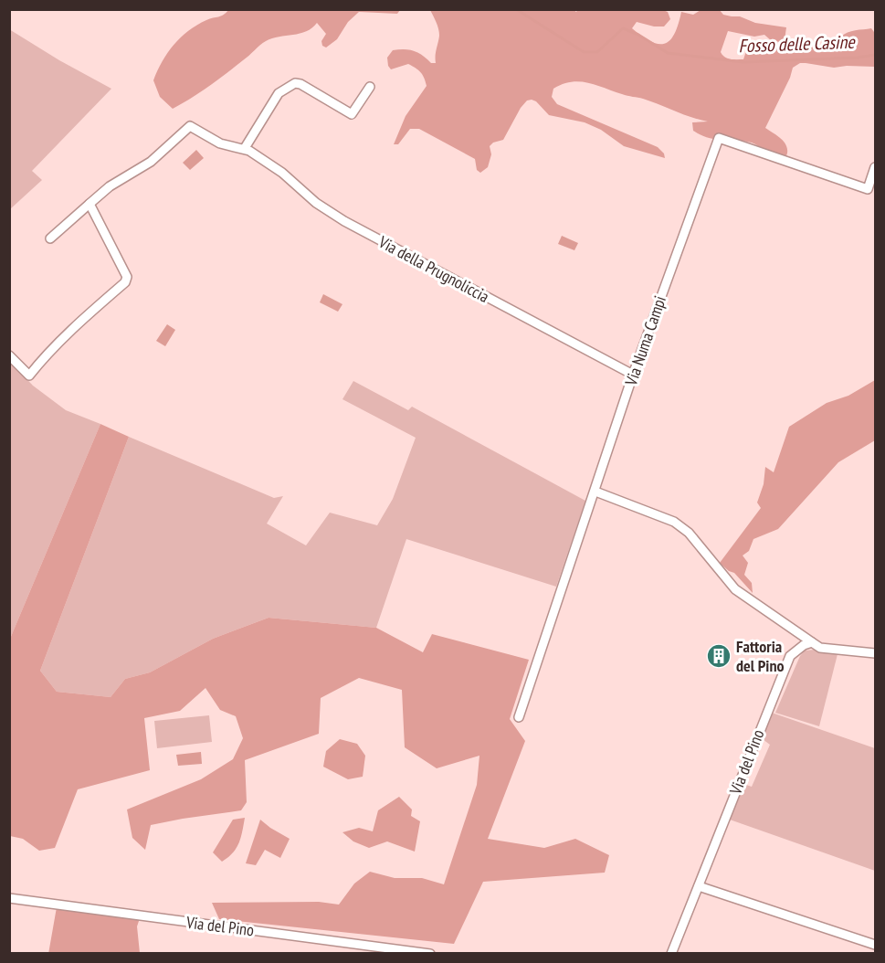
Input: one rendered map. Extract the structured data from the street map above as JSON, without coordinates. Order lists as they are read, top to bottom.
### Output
{
  "streets": {
    "street": ["Via della Prugnoliccia", "Via Numa Campi", "Via del Pino"]
  },
  "crossings": [
    ["Via della Prugnoliccia", "Via Numa Campi"]
  ],
  "water": ["Fosso delle Casine"],
  "places": {
    "building": ["Fattoria del Pino"]
  }
}
